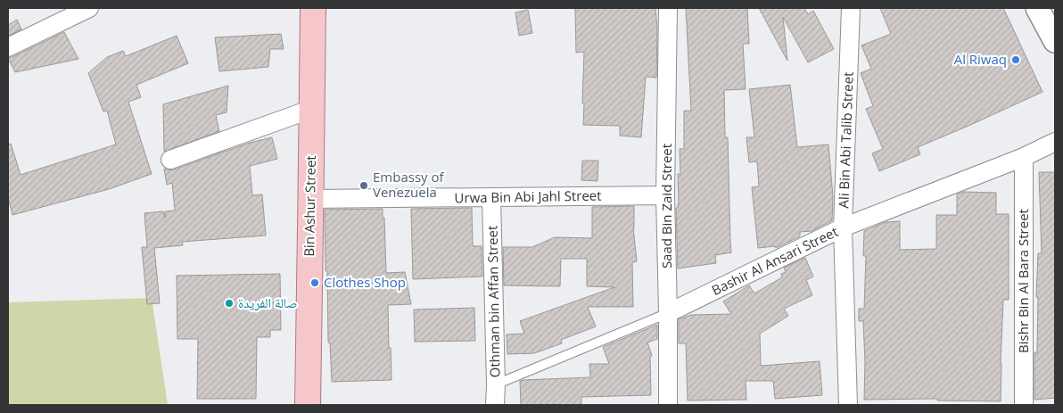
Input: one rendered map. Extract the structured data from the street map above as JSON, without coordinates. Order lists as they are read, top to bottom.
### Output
{
  "streets": {
    "main road": ["Bin Ashur Street"],
    "street": [
      "Ali Bin Abi Talib Street",
      "Urwa Bin Abi Jahl Street",
      "Saad Bin Zaid Street",
      "Bashir Al Ansari Street",
      "Bishr Bin Al Bara Street",
      "Othman bin Affan Street"
    ]
  },
  "crossings": [
    ["Ali Bin Abi Talib Street", "Bashir Al Ansari Street"],
    ["Urwa Bin Abi Jahl Street", "Bin Ashur Street"],
    ["Urwa Bin Abi Jahl Street", "Saad Bin Zaid Street"],
    ["Urwa Bin Abi Jahl Street", "Othman bin Affan Street"],
    ["Saad Bin Zaid Street", "Bashir Al Ansari Street"],
    ["Bashir Al Ansari Street", "Bishr Bin Al Bara Street"],
    ["Bashir Al Ansari Street", "Othman bin Affan Street"]
  ],
  "places": [
    "Al Riwaq",
    "Embassy of Venezuela",
    "Clothes Shop",
    "صالة الفريدة"
  ]
}
